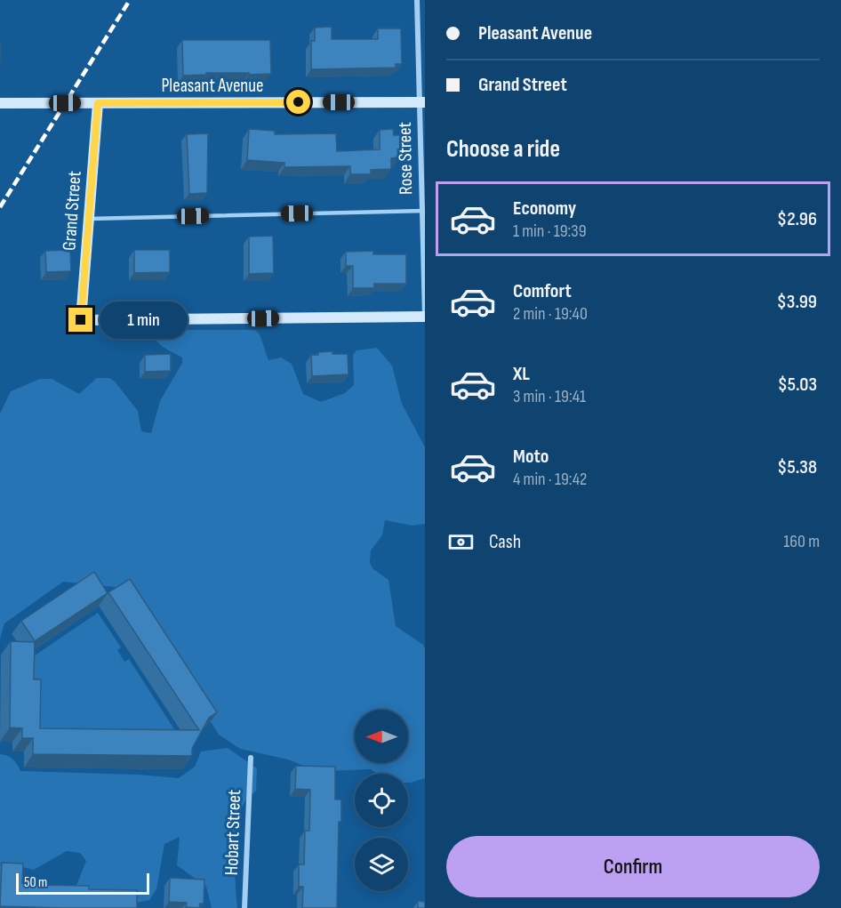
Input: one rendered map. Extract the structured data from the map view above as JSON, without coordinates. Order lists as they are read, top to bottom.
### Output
{
  "streets": {
    "street": [
      "Pleasant Avenue",
      "Rose Street",
      "Grand Street",
      "Hobart Street"
    ]
  },
  "crossings": [
    ["Pleasant Avenue", "Rose Street"],
    ["Pleasant Avenue", "Grand Street"],
    ["Rose Street", "Grand Street"]
  ],
  "scale_bar": "50 m",
  "north": "left",
  "page": {
    "banner": ["Pleasant Avenue", "Grand Street"],
    "heading": "Choose a ride",
    "list": [
      {
        "name": "Economy",
        "note": "1 min · 19:39",
        "value": "$2.96"
      },
      {
        "name": "Comfort",
        "note": "2 min · 19:40",
        "value": "$3.99"
      },
      {
        "name": "XL",
        "note": "3 min · 19:41",
        "value": "$5.03"
      },
      {
        "name": "Moto",
        "note": "4 min · 19:42",
        "value": "$5.38"
      }
    ],
    "bubble": "1 min",
    "pay": ["Cash", "160 m"],
    "buttons": "Confirm",
    "scale": "50 m"
  }
}
